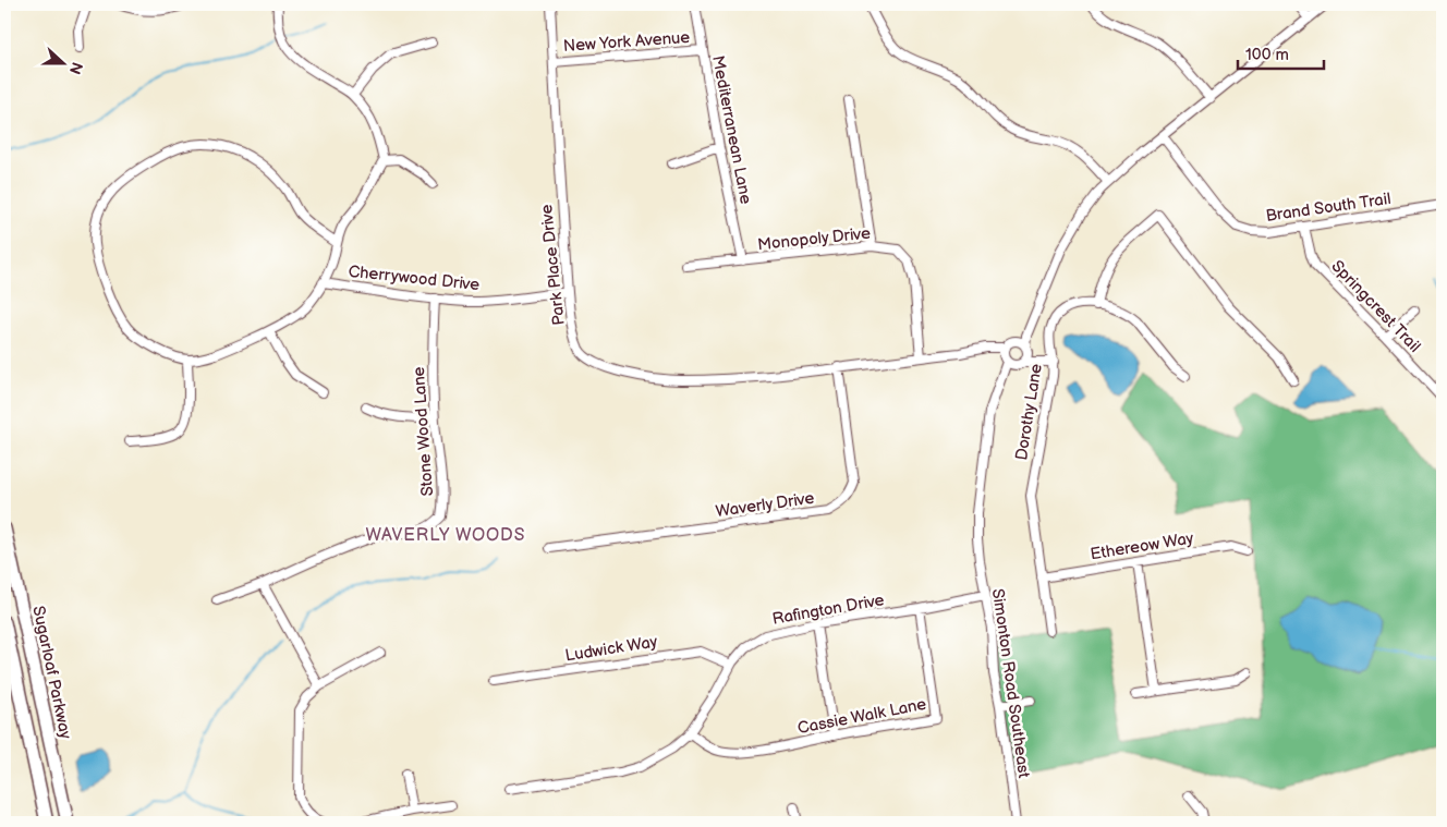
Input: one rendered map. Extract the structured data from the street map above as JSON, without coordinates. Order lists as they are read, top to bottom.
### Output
{
  "streets": {
    "highway": ["Sugarloaf Parkway"],
    "street": [
      "New York Avenue",
      "Mediterranean Lane",
      "Brand South Trail",
      "Monopoly Drive",
      "Park Place Drive",
      "Cherrywood Drive",
      "Springcrest Trail",
      "Dorothy Lane",
      "Stone Wood Lane",
      "Waverly Drive",
      "Ethereow Way",
      "Rafington Drive",
      "Ludwick Way",
      "Simonton Road Southeast",
      "Cassie Walk Lane"
    ]
  },
  "crossings": [
    ["New York Avenue", "Mediterranean Lane"],
    ["New York Avenue", "Park Place Drive"],
    ["Mediterranean Lane", "Monopoly Drive"],
    ["Brand South Trail", "Springcrest Trail"],
    ["Monopoly Drive", "Park Place Drive"],
    ["Park Place Drive", "Cherrywood Drive"],
    ["Park Place Drive", "Waverly Drive"],
    ["Cherrywood Drive", "Stone Wood Lane"],
    ["Dorothy Lane", "Ethereow Way"],
    ["Rafington Drive", "Ludwick Way"],
    ["Rafington Drive", "Simonton Road Southeast"],
    ["Rafington Drive", "Cassie Walk Lane"]
  ],
  "districts": ["WAVERLY WOODS"],
  "scale_bar": "100 m",
  "north": "right"
}
